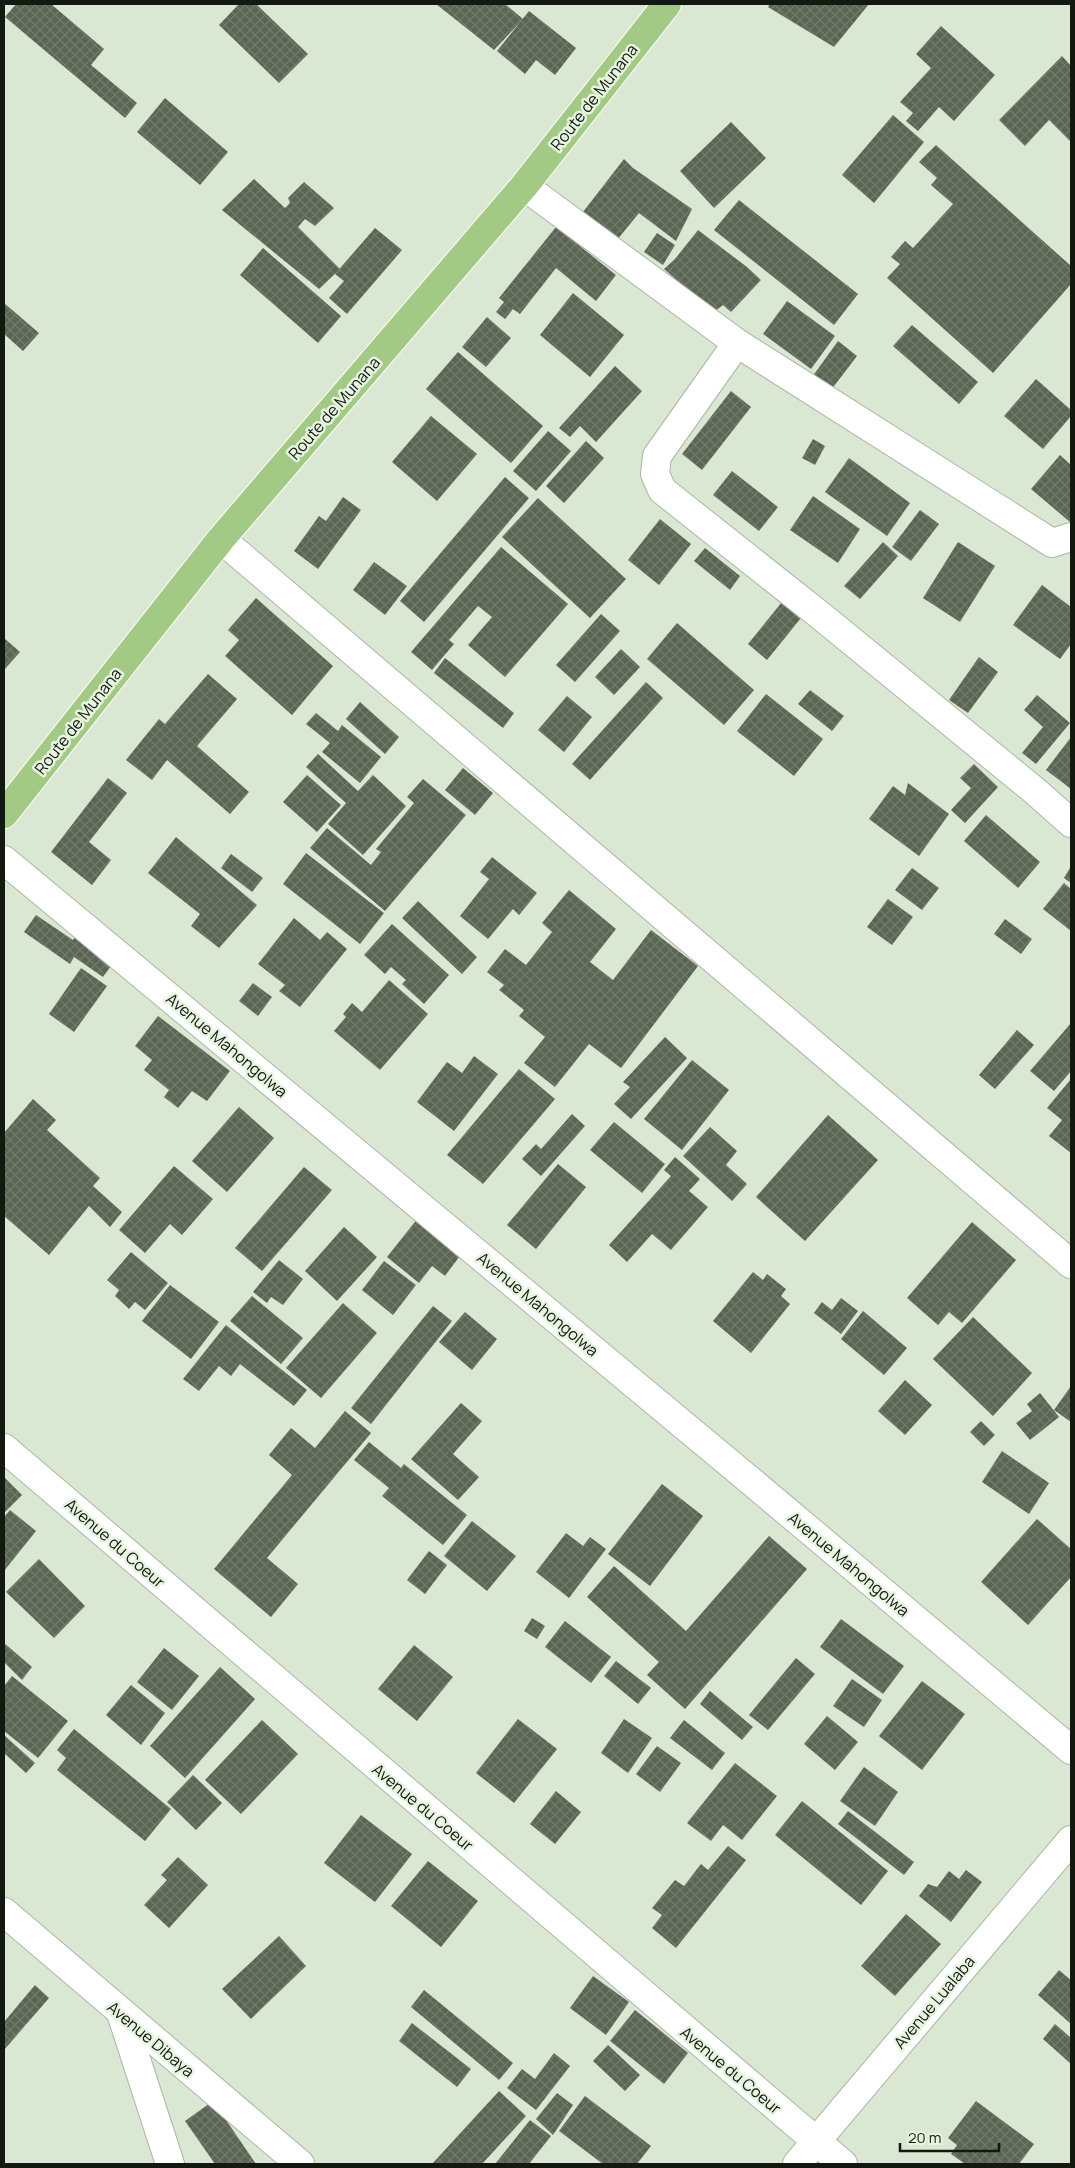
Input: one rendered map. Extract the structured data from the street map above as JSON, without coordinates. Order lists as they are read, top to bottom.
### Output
{
  "streets": {
    "main road": ["Route de Munana"],
    "street": [
      "Avenue Mahongolwa",
      "Avenue du Coeur",
      "Avenue Lualaba",
      "Avenue Dibaya"
    ]
  },
  "crossings": [
    ["Avenue du Coeur", "Avenue Lualaba"]
  ],
  "scale_bar": "20 m"
}
